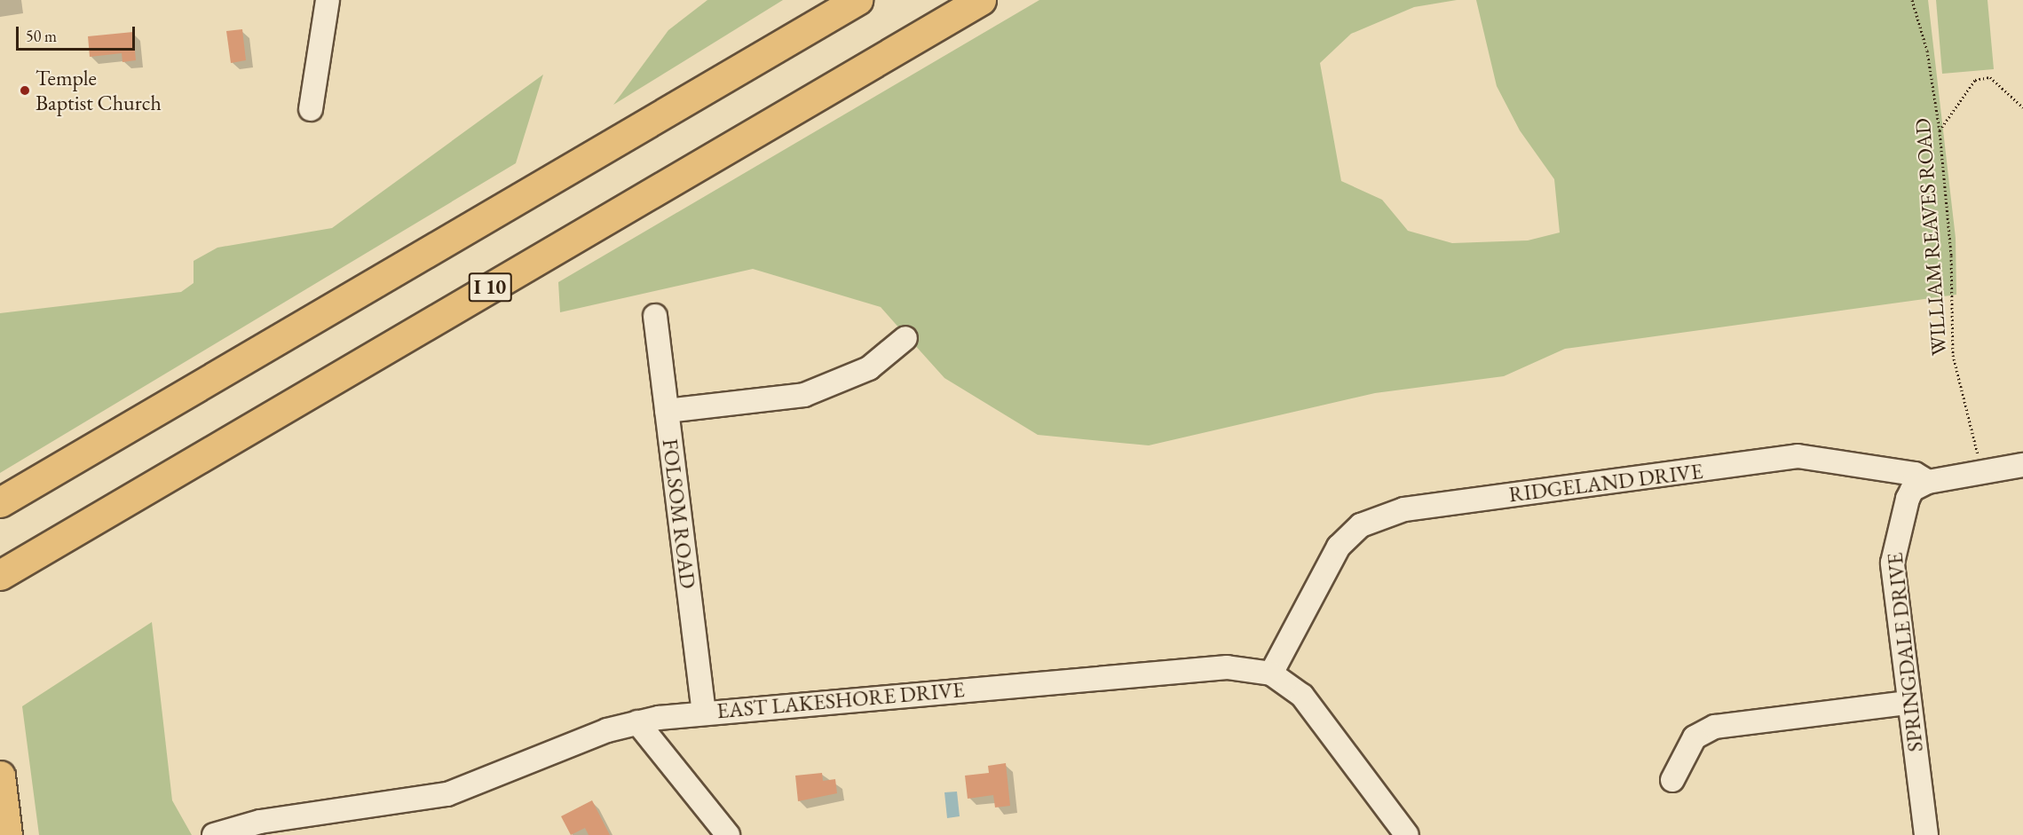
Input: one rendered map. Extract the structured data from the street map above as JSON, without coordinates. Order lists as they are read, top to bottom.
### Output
{
  "streets": {
    "main road": ["I 10"],
    "street": [
      "RIDGELAND DRIVE",
      "FOLSOM ROAD",
      "SPRINGDALE DRIVE",
      "EAST LAKESHORE DRIVE"
    ],
    "path": ["WILLIAM REAVES ROAD"]
  },
  "crossings": [
    ["RIDGELAND DRIVE", "SPRINGDALE DRIVE"],
    ["RIDGELAND DRIVE", "EAST LAKESHORE DRIVE"],
    ["FOLSOM ROAD", "EAST LAKESHORE DRIVE"]
  ],
  "places": ["Temple Baptist Church"],
  "scale_bar": "50 m"
}
